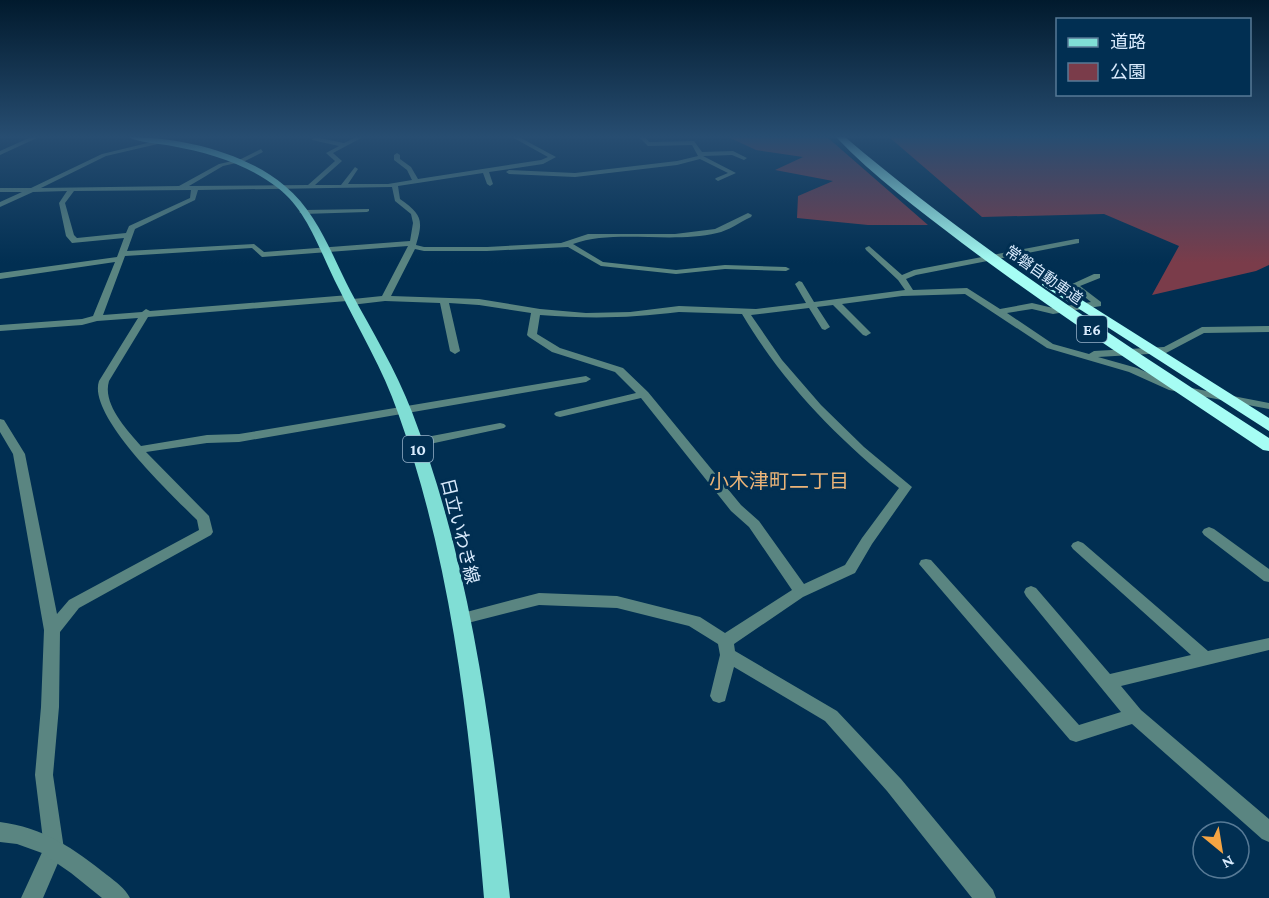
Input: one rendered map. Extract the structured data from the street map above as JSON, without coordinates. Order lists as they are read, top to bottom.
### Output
{
  "streets": {
    "highway": ["常磐自動車道", "E6"],
    "main road": ["10", "日立いわき線"]
  },
  "districts": ["小木津町二丁目"],
  "legend": ["道路", "公園"],
  "north": "bottom right"
}
